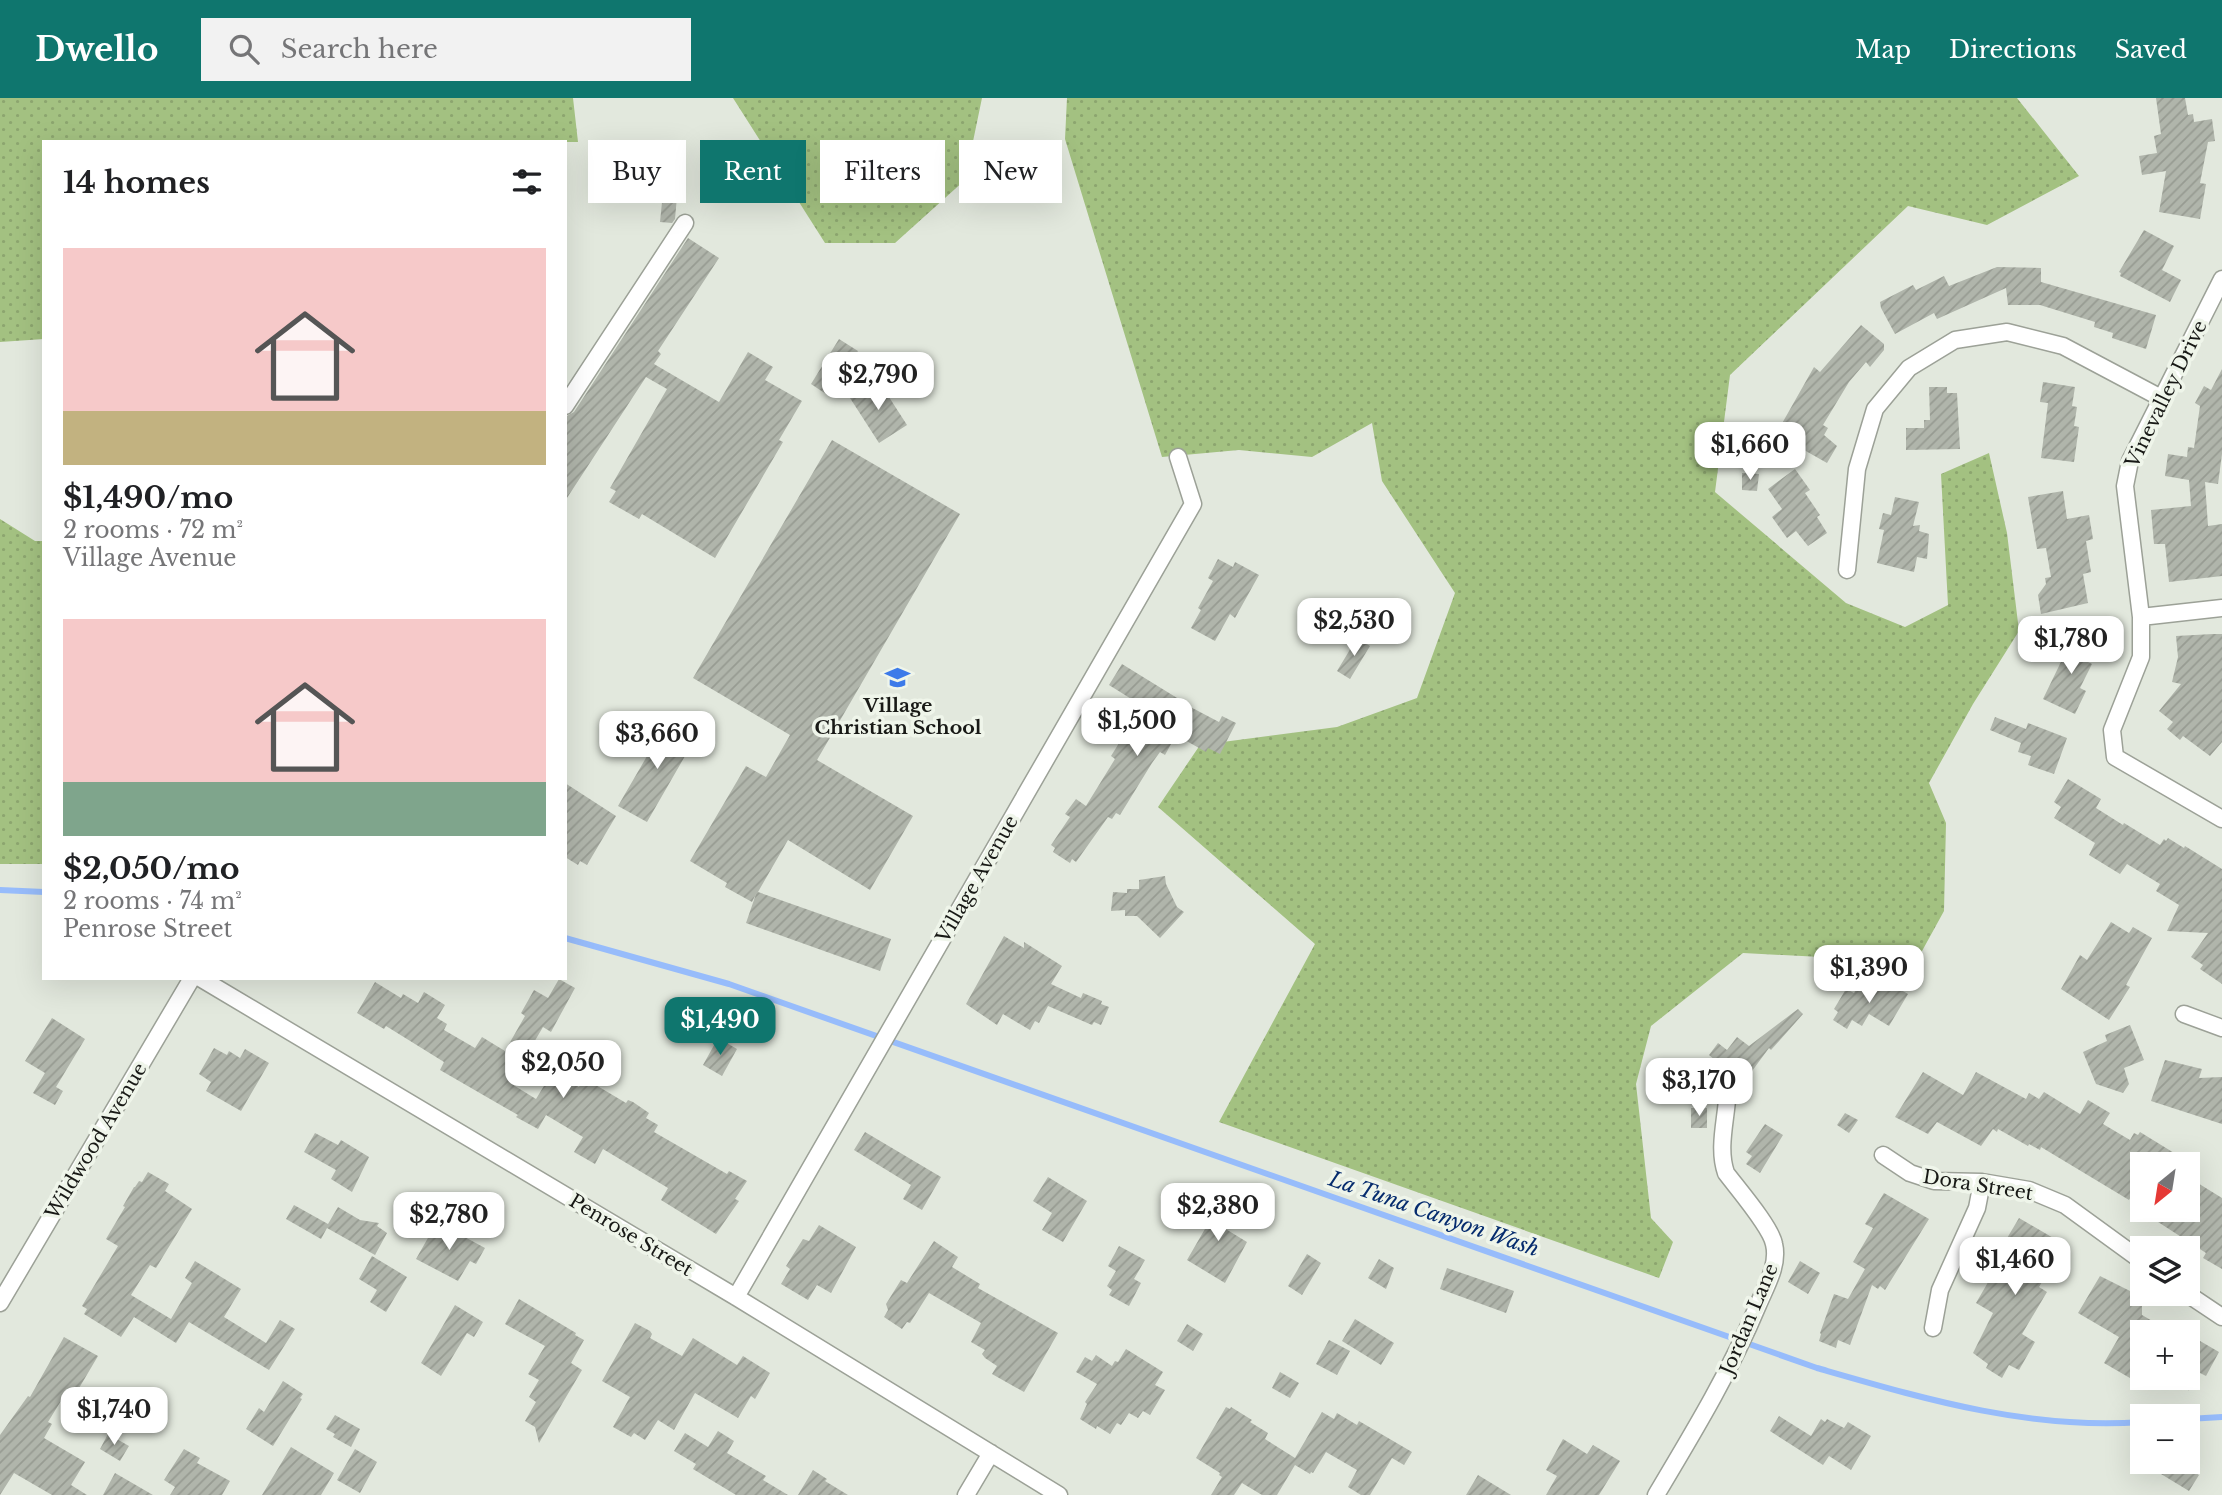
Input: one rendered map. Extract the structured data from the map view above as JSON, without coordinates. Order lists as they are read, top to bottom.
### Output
{
  "streets": {
    "street": [
      "Vinevalley Drive",
      "Village Avenue",
      "Wildwood Avenue",
      "Dora Street",
      "Penrose Street",
      "Jordan Lane"
    ]
  },
  "crossings": [
    ["Village Avenue", "Penrose Street"]
  ],
  "water": ["La Tuna Canyon Wash"],
  "places": {
    "school or university": ["Village Christian School"]
  },
  "north": "bottom left",
  "page": {
    "header": "Dwello",
    "search": "Search here",
    "nav": ["Map", "Directions", "Saved"],
    "chip": [
      "Buy",
      "Rent",
      "Filters",
      "New"
    ],
    "heading": "14 homes",
    "list": [
      {
        "name": "$1,490/mo",
        "note": "2 rooms · 72 m² · Village Avenue"
      },
      {
        "name": "$2,050/mo",
        "note": "2 rooms · 74 m² · Penrose Street"
      }
    ],
    "price": [
      "$2,790",
      "$1,660",
      "$2,530",
      "$1,780",
      "$1,500",
      "$3,660",
      "$1,390",
      "$1,490",
      "$2,050",
      "$3,170",
      "$2,380",
      "$2,780",
      "$1,460",
      "$1,740"
    ],
    "map_buttons": ["+", "−"]
  }
}
